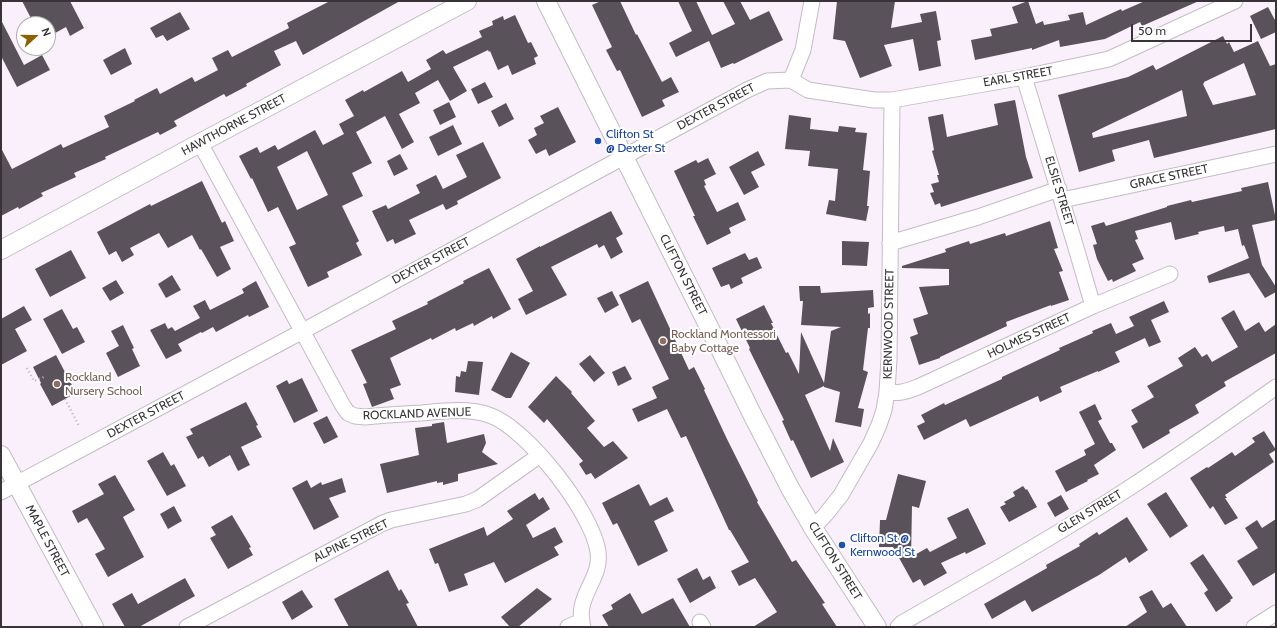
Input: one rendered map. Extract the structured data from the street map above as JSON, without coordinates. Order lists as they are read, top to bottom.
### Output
{
  "streets": {
    "street": [
      "EARL STREET",
      "DEXTER STREET",
      "HAWTHORNE STREET",
      "GRACE STREET",
      "ELSIE STREET",
      "CLIFTON STREET",
      "KERNWOOD STREET",
      "HOLMES STREET",
      "ROCKLAND AVENUE",
      "GLEN STREET",
      "MAPLE STREET",
      "ALPINE STREET"
    ]
  },
  "crossings": [
    ["EARL STREET", "DEXTER STREET"],
    ["EARL STREET", "ELSIE STREET"],
    ["EARL STREET", "KERNWOOD STREET"],
    ["DEXTER STREET", "CLIFTON STREET"],
    ["DEXTER STREET", "ROCKLAND AVENUE"],
    ["DEXTER STREET", "MAPLE STREET"],
    ["HAWTHORNE STREET", "ROCKLAND AVENUE"],
    ["GRACE STREET", "ELSIE STREET"],
    ["GRACE STREET", "KERNWOOD STREET"],
    ["ELSIE STREET", "HOLMES STREET"],
    ["CLIFTON STREET", "KERNWOOD STREET"],
    ["KERNWOOD STREET", "HOLMES STREET"],
    ["ROCKLAND AVENUE", "ALPINE STREET"]
  ],
  "places": [
    "Clifton St @ Dexter St",
    "Rockland Montessori Baby Cottage",
    "Rockland Nursery School",
    "Clifton St @ Kernwood St"
  ],
  "scale_bar": "50 m",
  "north": "right"
}
